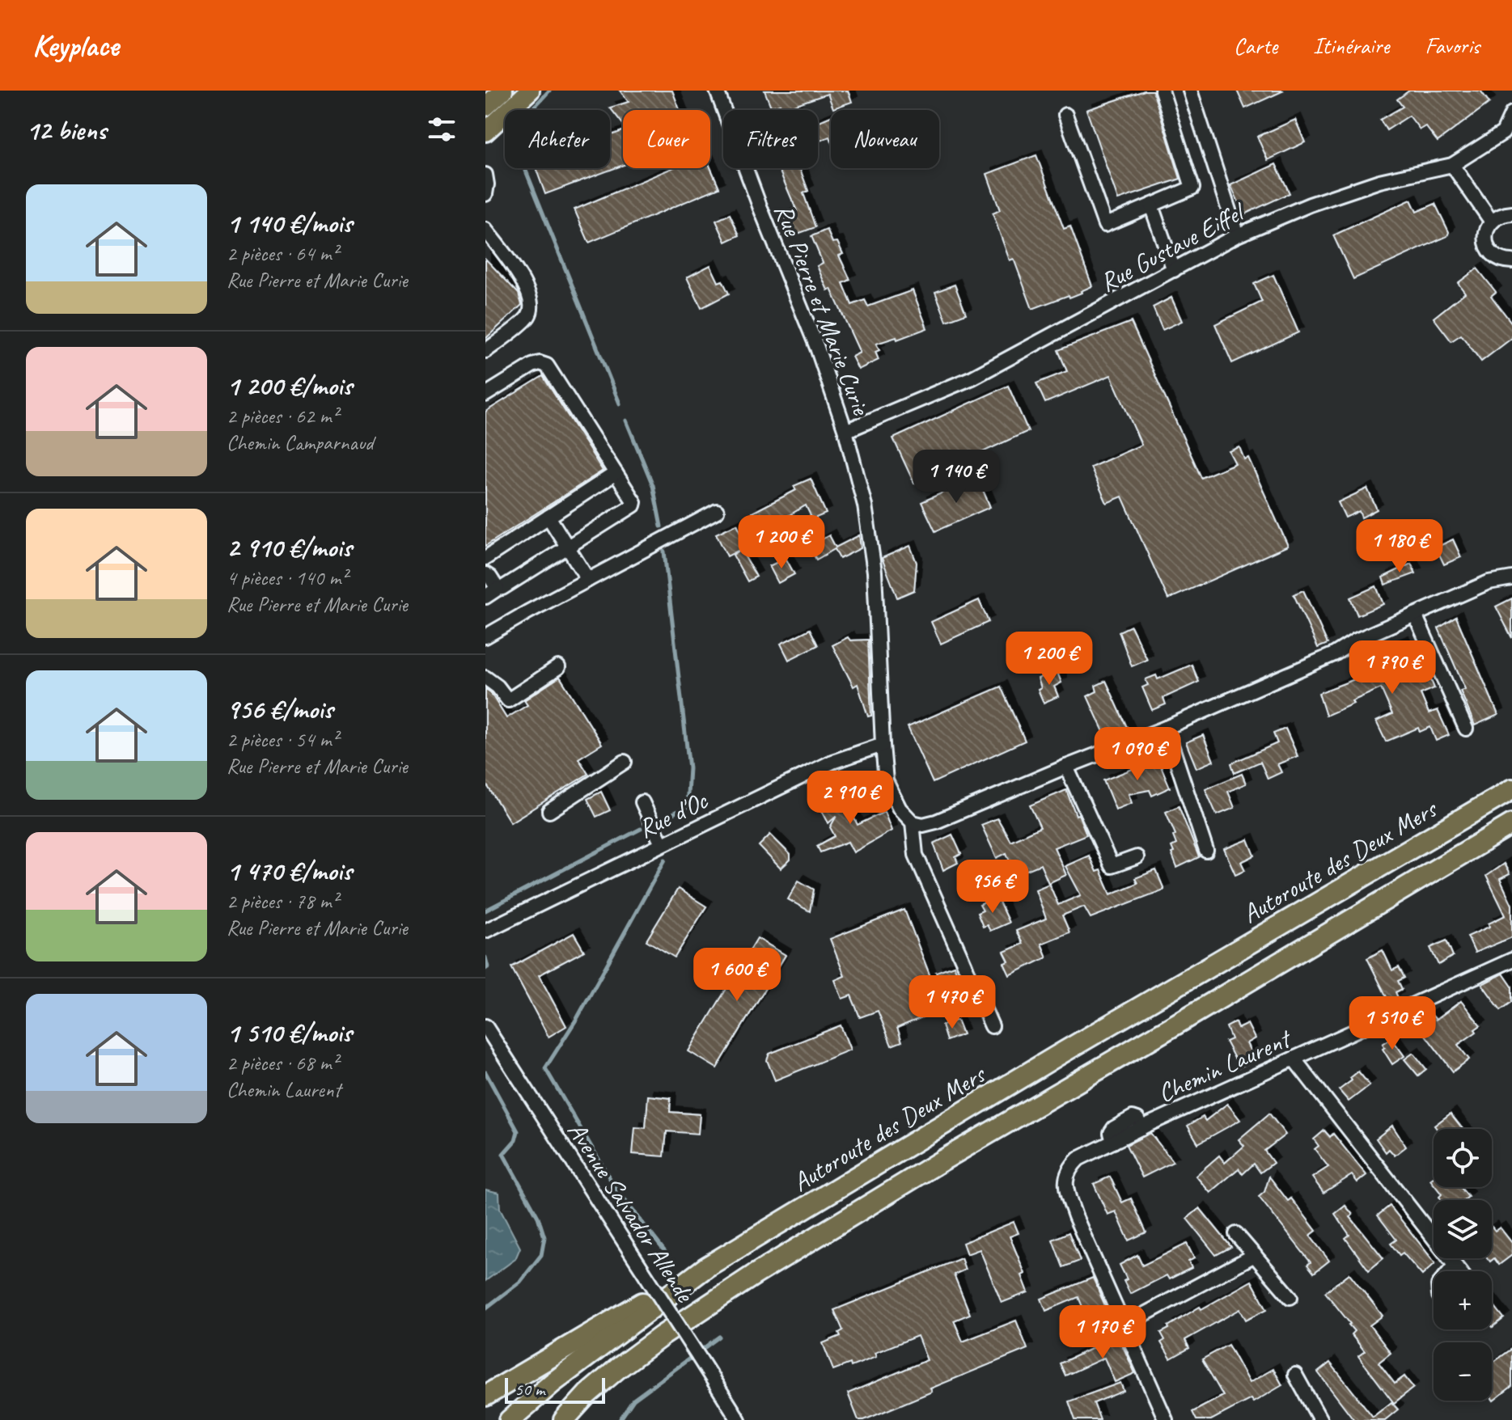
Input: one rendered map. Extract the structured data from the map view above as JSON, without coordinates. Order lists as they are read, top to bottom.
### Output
{
  "streets": {
    "highway": ["Autoroute des Deux Mers"],
    "street": [
      "Rue Gustave Eiffel",
      "Rue Pierre et Marie Curie",
      "Rue d'Oc",
      "Chemin Laurent",
      "Avenue Salvador Allende"
    ]
  },
  "crossings": [
    ["Rue Gustave Eiffel", "Rue Pierre et Marie Curie"],
    ["Rue Pierre et Marie Curie", "Rue d'Oc"]
  ],
  "scale_bar": "50 m",
  "page": {
    "header": "Keyplace",
    "nav": ["Carte", "Itinéraire", "Favoris"],
    "heading": "12 biens",
    "chip": [
      "Acheter",
      "Louer",
      "Filtres",
      "Nouveau"
    ],
    "list": [
      {
        "name": "1 140 €/mois",
        "note": "2 pièces · 64 m² · Rue Pierre et Marie Curie"
      },
      {
        "name": "1 200 €/mois",
        "note": "2 pièces · 62 m² · Chemin Camparnaud"
      },
      {
        "name": "2 910 €/mois",
        "note": "4 pièces · 140 m² · Rue Pierre et Marie Curie"
      },
      {
        "name": "956 €/mois",
        "note": "2 pièces · 54 m² · Rue Pierre et Marie Curie"
      },
      {
        "name": "1 470 €/mois",
        "note": "2 pièces · 78 m² · Rue Pierre et Marie Curie"
      },
      {
        "name": "1 510 €/mois",
        "note": "2 pièces · 68 m² · Chemin Laurent"
      }
    ],
    "price": [
      "1 140 €",
      "1 200 €",
      "1 180 €",
      "1 200 €",
      "1 790 €",
      "1 090 €",
      "2 910 €",
      "956 €",
      "1 600 €",
      "1 470 €",
      "1 510 €",
      "1 170 €"
    ],
    "map_buttons": ["+", "−"],
    "scale": "50 m"
  }
}
